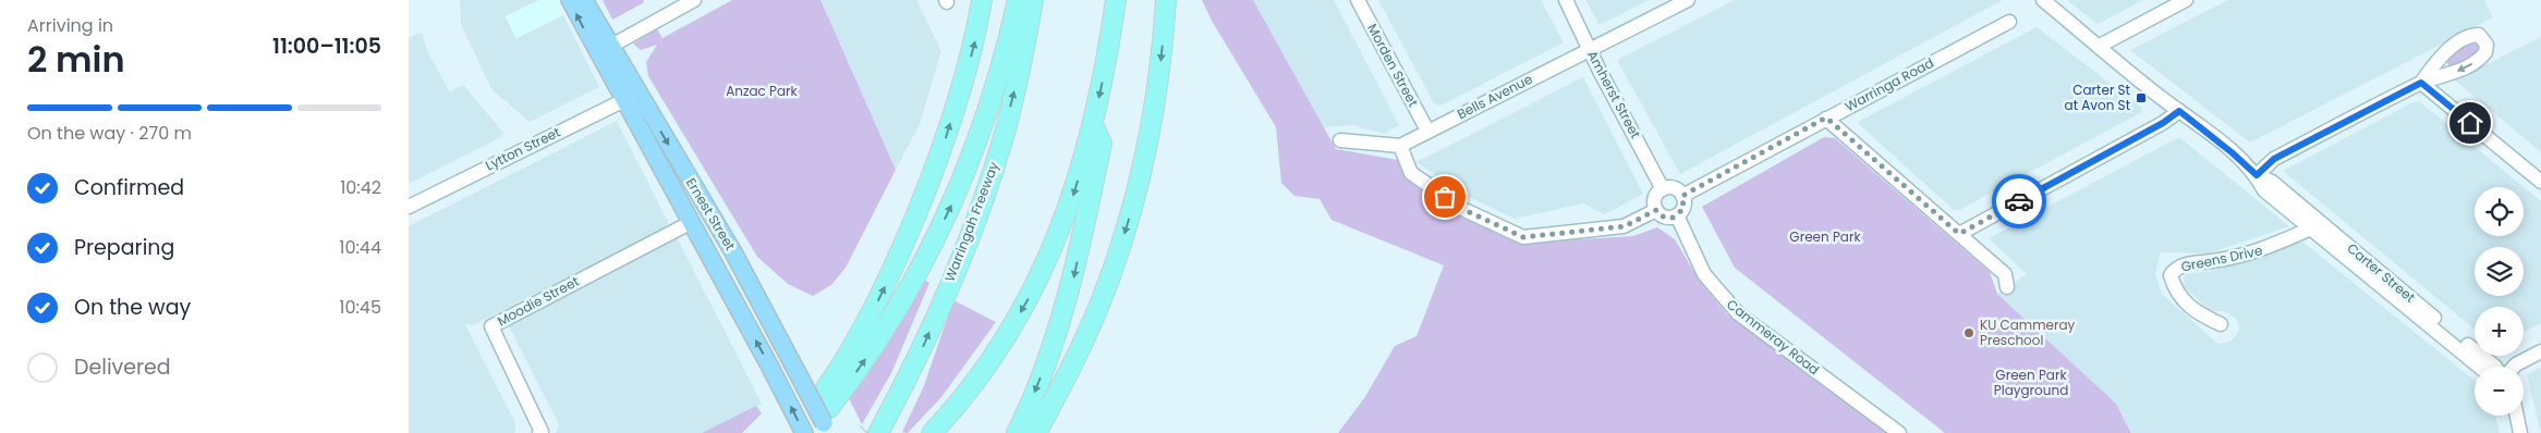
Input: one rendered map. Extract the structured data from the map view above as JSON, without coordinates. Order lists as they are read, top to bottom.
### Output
{
  "streets": {
    "highway": ["Warringah Freeway"],
    "main road": ["Ernest Street"],
    "street": [
      "Morden Street",
      "Warringa Road",
      "Amherst Street",
      "Bells Avenue",
      "Lytton Street",
      "Greens Drive",
      "Carter Street",
      "Moodie Street",
      "Cammeray Road"
    ]
  },
  "crossings": [
    ["Morden Street", "Bells Avenue"],
    ["Warringa Road", "Amherst Street"],
    ["Warringa Road", "Cammeray Road"],
    ["Amherst Street", "Bells Avenue"],
    ["Amherst Street", "Cammeray Road"],
    ["Lytton Street", "Ernest Street"],
    ["Ernest Street", "Moodie Street"],
    ["Greens Drive", "Carter Street"]
  ],
  "parks": ["Anzac Park", "Green Park", "Green Park Playground"],
  "places": {
    "transit": ["Carter St at Avon St"],
    "other": ["KU Cammeray Preschool"]
  },
  "page": {
    "heading": ["2 min", "Arriving in", "11:00–11:05"],
    "bar": "On the way · 270 m",
    "list": [
      ["Confirmed", "10:42"],
      ["Preparing", "10:44"],
      ["On the way", "10:45"],
      "Delivered"
    ],
    "map_buttons": ["+", "−"]
  }
}
